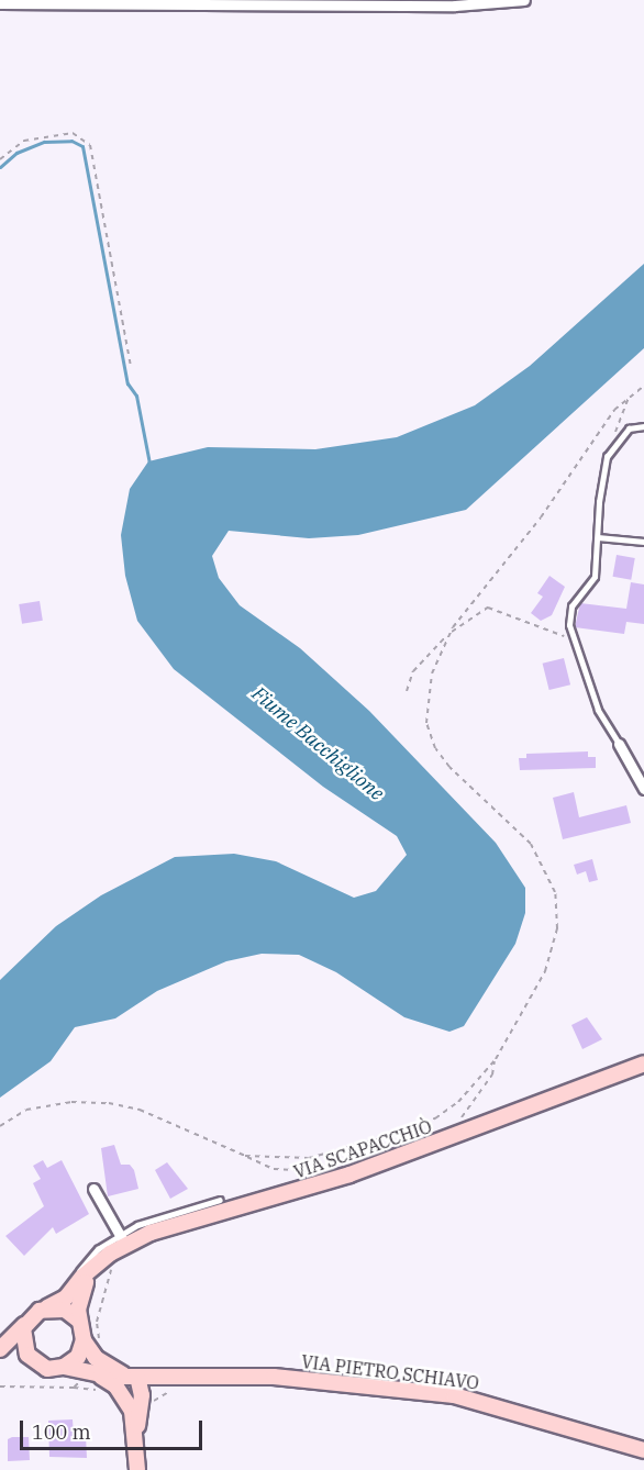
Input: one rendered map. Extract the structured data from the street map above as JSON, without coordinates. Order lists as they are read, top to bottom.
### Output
{
  "streets": {
    "street": ["VIA SCAPACCHIÒ", "VIA PIETRO SCHIAVO"]
  },
  "crossings": [
    ["VIA SCAPACCHIÒ", "VIA PIETRO SCHIAVO"]
  ],
  "water": ["Fiume Bacchiglione"],
  "scale_bar": "100 m"
}
